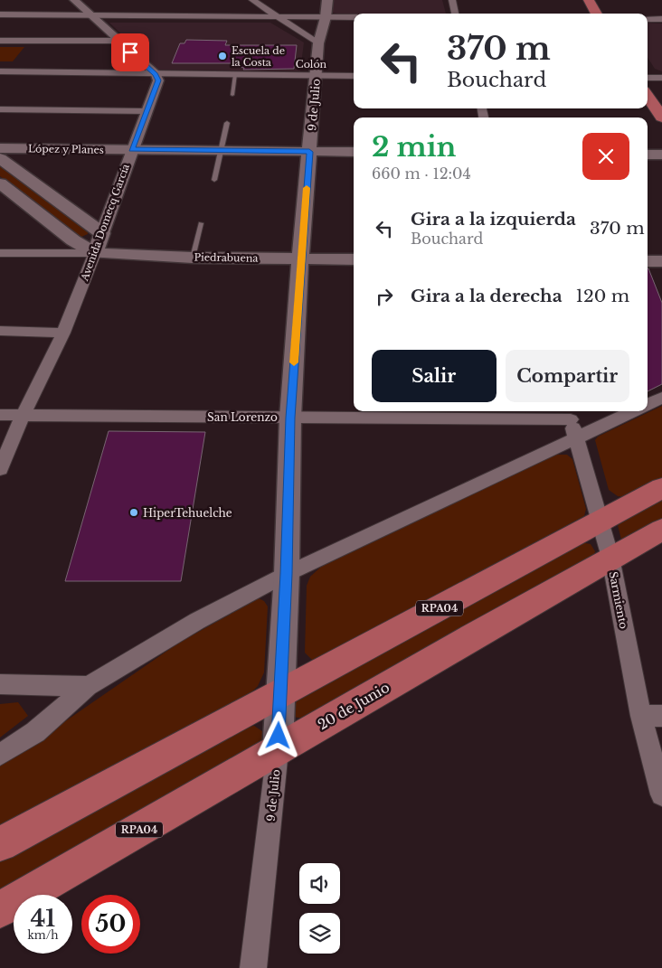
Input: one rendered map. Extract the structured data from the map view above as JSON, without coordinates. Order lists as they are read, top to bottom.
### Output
{
  "streets": {
    "main road": [
      "9 de Julio",
      "López y Planes",
      "Avenida Domecq García",
      "Piedrabuena",
      "RPA04",
      "20 de Junio"
    ],
    "street": ["Colón", "San Lorenzo", "Sarmiento"]
  },
  "crossings": [
    ["Colón", "9 de Julio"],
    ["Colón", "Avenida Domecq García"],
    ["9 de Julio", "López y Planes"],
    ["9 de Julio", "Piedrabuena"],
    ["9 de Julio", "San Lorenzo"],
    ["9 de Julio", "RPA04"],
    ["9 de Julio", "20 de Junio"],
    ["López y Planes", "Avenida Domecq García"],
    ["Avenida Domecq García", "Piedrabuena"],
    ["Avenida Domecq García", "San Lorenzo"],
    ["San Lorenzo", "Sarmiento"],
    ["Sarmiento", "RPA04"],
    ["Sarmiento", "20 de Junio"]
  ],
  "places": ["Escuela de la Costa", "HiperTehuelche"],
  "page": {
    "turn": ["370 m", "Bouchard"],
    "heading": ["2 min", "660 m · 12:04"],
    "list": [
      {
        "name": "Gira a la izquierda",
        "note": "Bouchard",
        "value": "370 m"
      },
      {
        "name": "Gira a la derecha",
        "value": "120 m"
      }
    ],
    "buttons": ["Salir", "Compartir"],
    "speed": "41 km/h",
    "limit": "50"
  }
}
